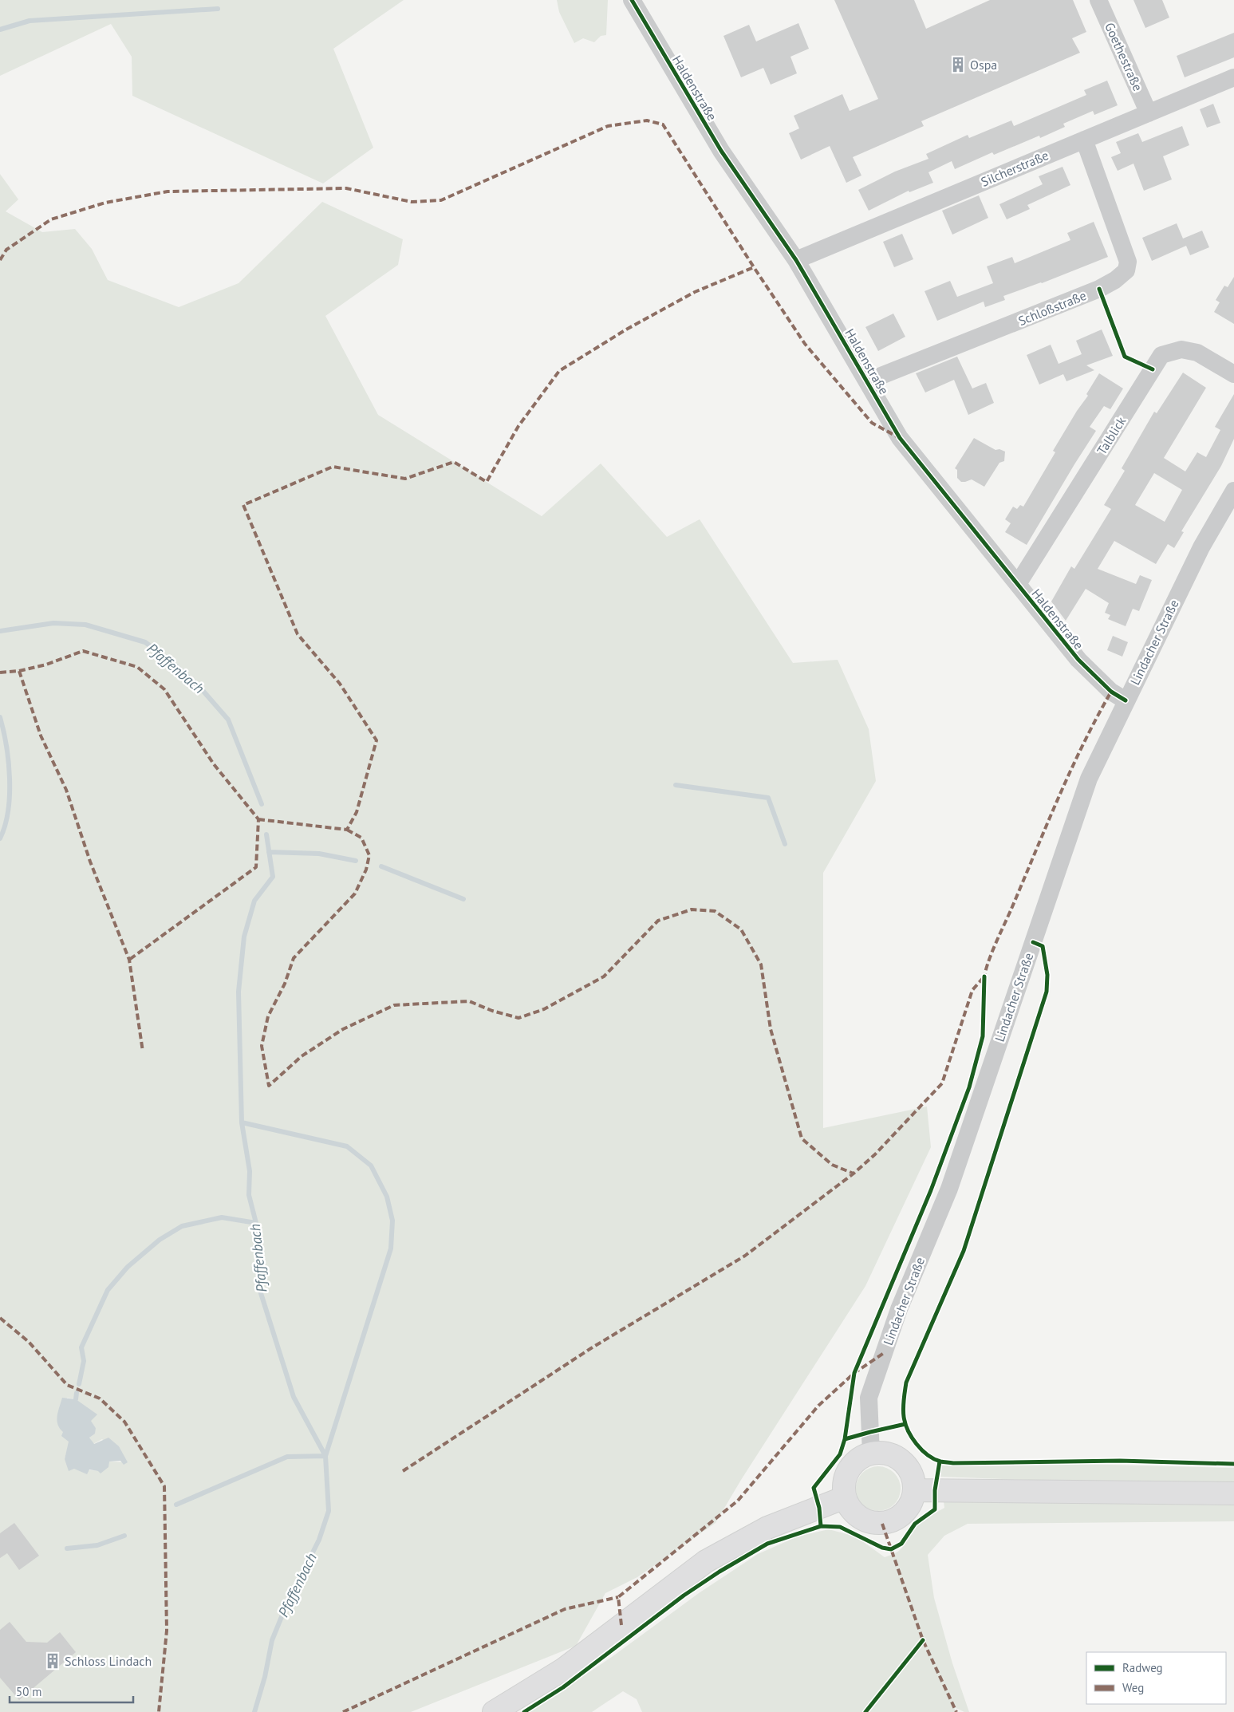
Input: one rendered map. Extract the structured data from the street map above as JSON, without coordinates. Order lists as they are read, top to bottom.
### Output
{
  "streets": {
    "street": [
      "Goethestraße",
      "Haldenstraße",
      "Silcherstraße",
      "Schloßstraße",
      "Talblick",
      "Lindacher Straße"
    ]
  },
  "crossings": [
    ["Goethestraße", "Silcherstraße"],
    ["Haldenstraße", "Silcherstraße"],
    ["Haldenstraße", "Schloßstraße"],
    ["Haldenstraße", "Talblick"],
    ["Haldenstraße", "Lindacher Straße"],
    ["Silcherstraße", "Schloßstraße"]
  ],
  "water": ["Pfaffenbach"],
  "places": {
    "building": ["Ospa", "Schloss Lindach"]
  },
  "legend": ["Radweg", "Weg"],
  "scale_bar": "50 m"
}
